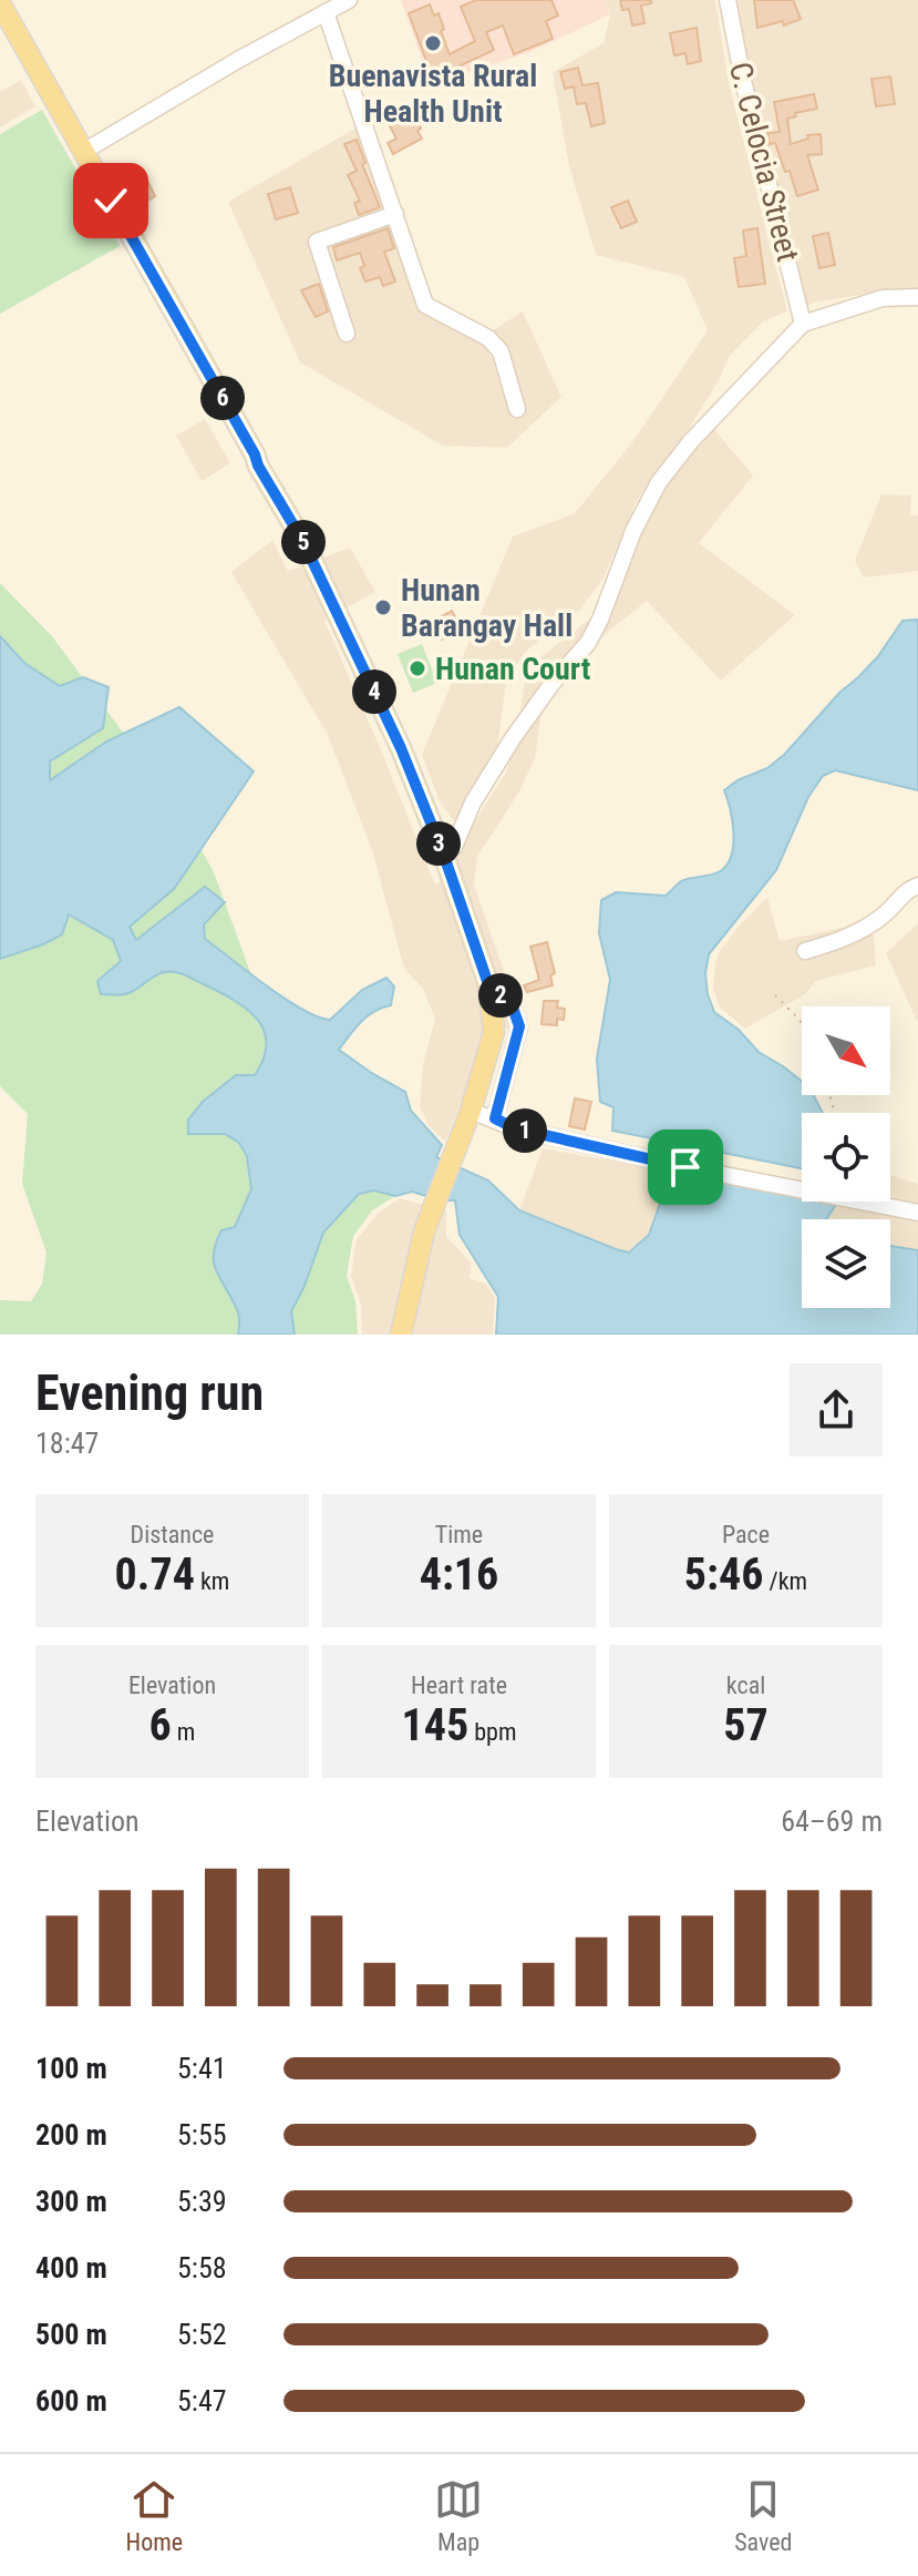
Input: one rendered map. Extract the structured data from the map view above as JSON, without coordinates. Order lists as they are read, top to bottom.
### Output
{
  "streets": {
    "street": ["C. Celocia Street"]
  },
  "places": ["Buenavista Rural Health Unit", "Hunan Barangay Hall", "Hunan Court"],
  "north": "bottom right",
  "page": {
    "pins": [
      "6",
      "5",
      "4",
      "3",
      "2",
      "1"
    ],
    "heading": ["Evening run", "18:47"],
    "stats": [
      ["Distance", "0.74 km"],
      ["Time", "4:16"],
      ["Pace", "5:46 /km"],
      ["Elevation", "6 m"],
      ["Heart rate", "145 bpm"],
      ["kcal", "57"]
    ],
    "chart": ["Elevation", "64–69 m"],
    "list": [
      {
        "name": "100 m",
        "note": "5:41"
      },
      {
        "name": "200 m",
        "note": "5:55"
      },
      {
        "name": "300 m",
        "note": "5:39"
      },
      {
        "name": "400 m",
        "note": "5:58"
      },
      {
        "name": "500 m",
        "note": "5:52"
      },
      {
        "name": "600 m",
        "note": "5:47"
      }
    ],
    "tabs": ["Home", "Map", "Saved"]
  }
}
